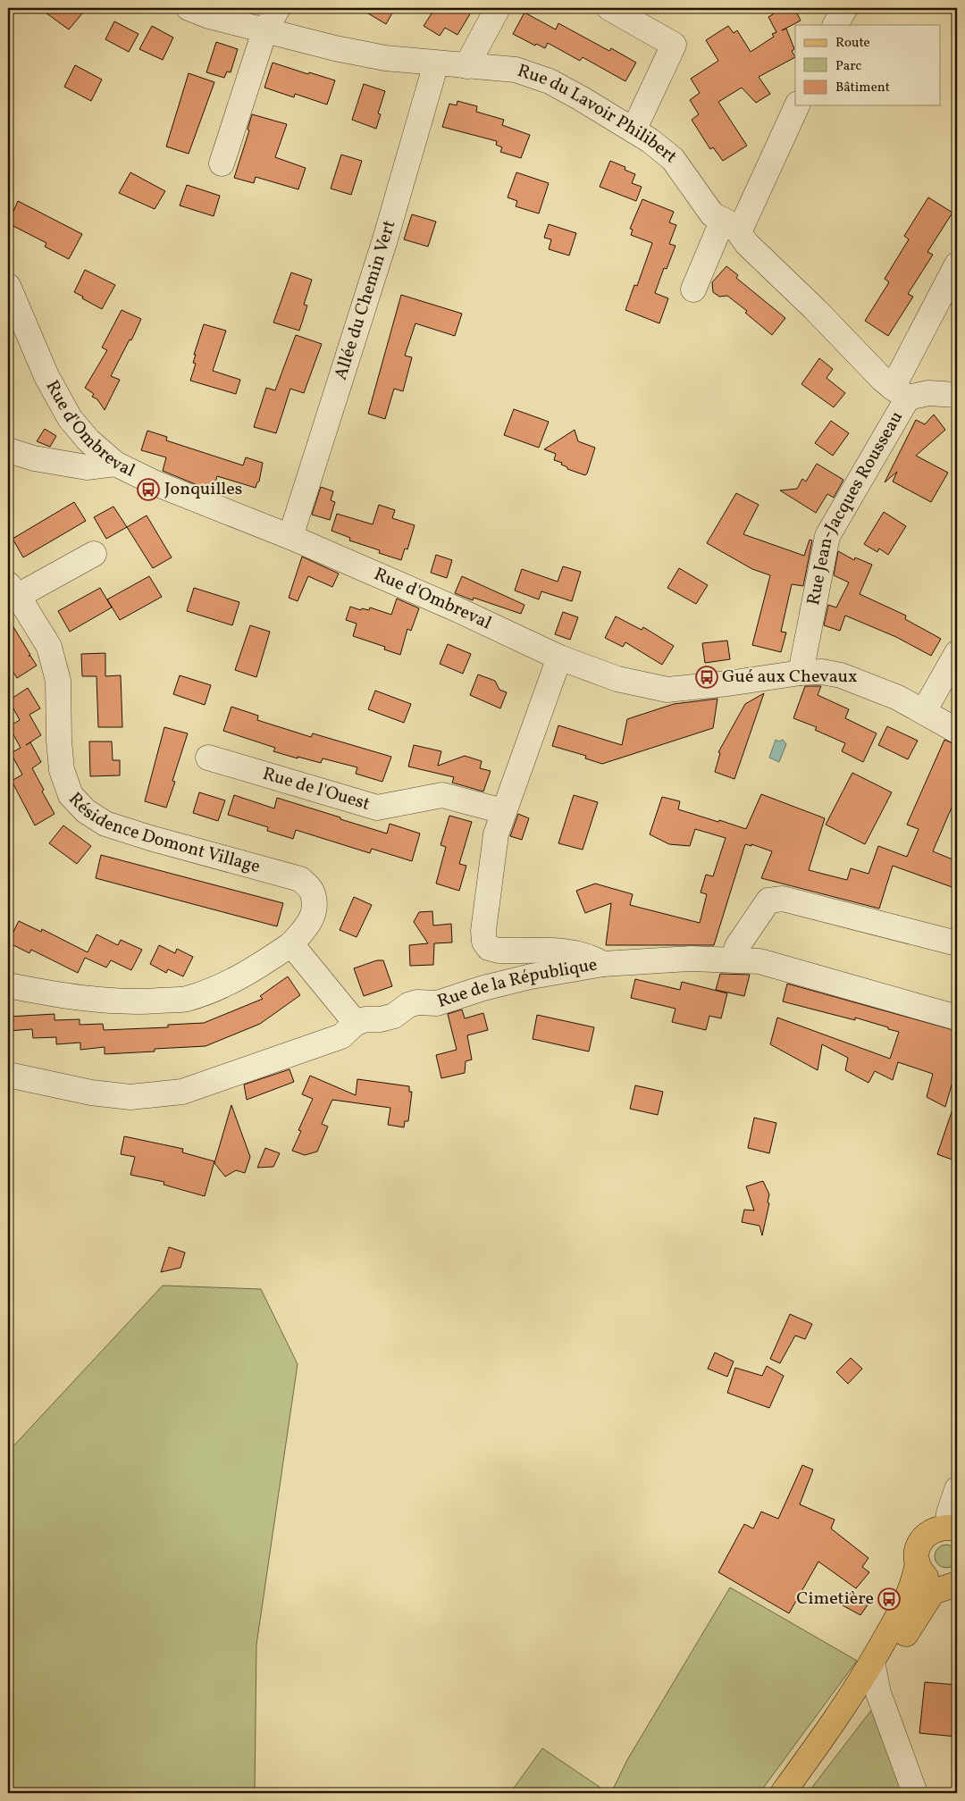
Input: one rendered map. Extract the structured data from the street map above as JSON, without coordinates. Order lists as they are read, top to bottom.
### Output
{
  "streets": {
    "street": [
      "Rue du Lavoir Philibert",
      "Allée du Chemin Vert",
      "Rue d'Ombreval",
      "Rue Jean-Jacques Rousseau",
      "Rue de l'Ouest",
      "Résidence Domont Village",
      "Rue de la République"
    ]
  },
  "crossings": [
    ["Rue du Lavoir Philibert", "Allée du Chemin Vert"],
    ["Rue du Lavoir Philibert", "Rue Jean-Jacques Rousseau"],
    ["Allée du Chemin Vert", "Rue d'Ombreval"],
    ["Rue d'Ombreval", "Rue Jean-Jacques Rousseau"]
  ],
  "places": {
    "bus stop": ["Jonquilles", "Gué aux Chevaux", "Cimetière"]
  },
  "legend": ["Route", "Parc", "Bâtiment"]
}
